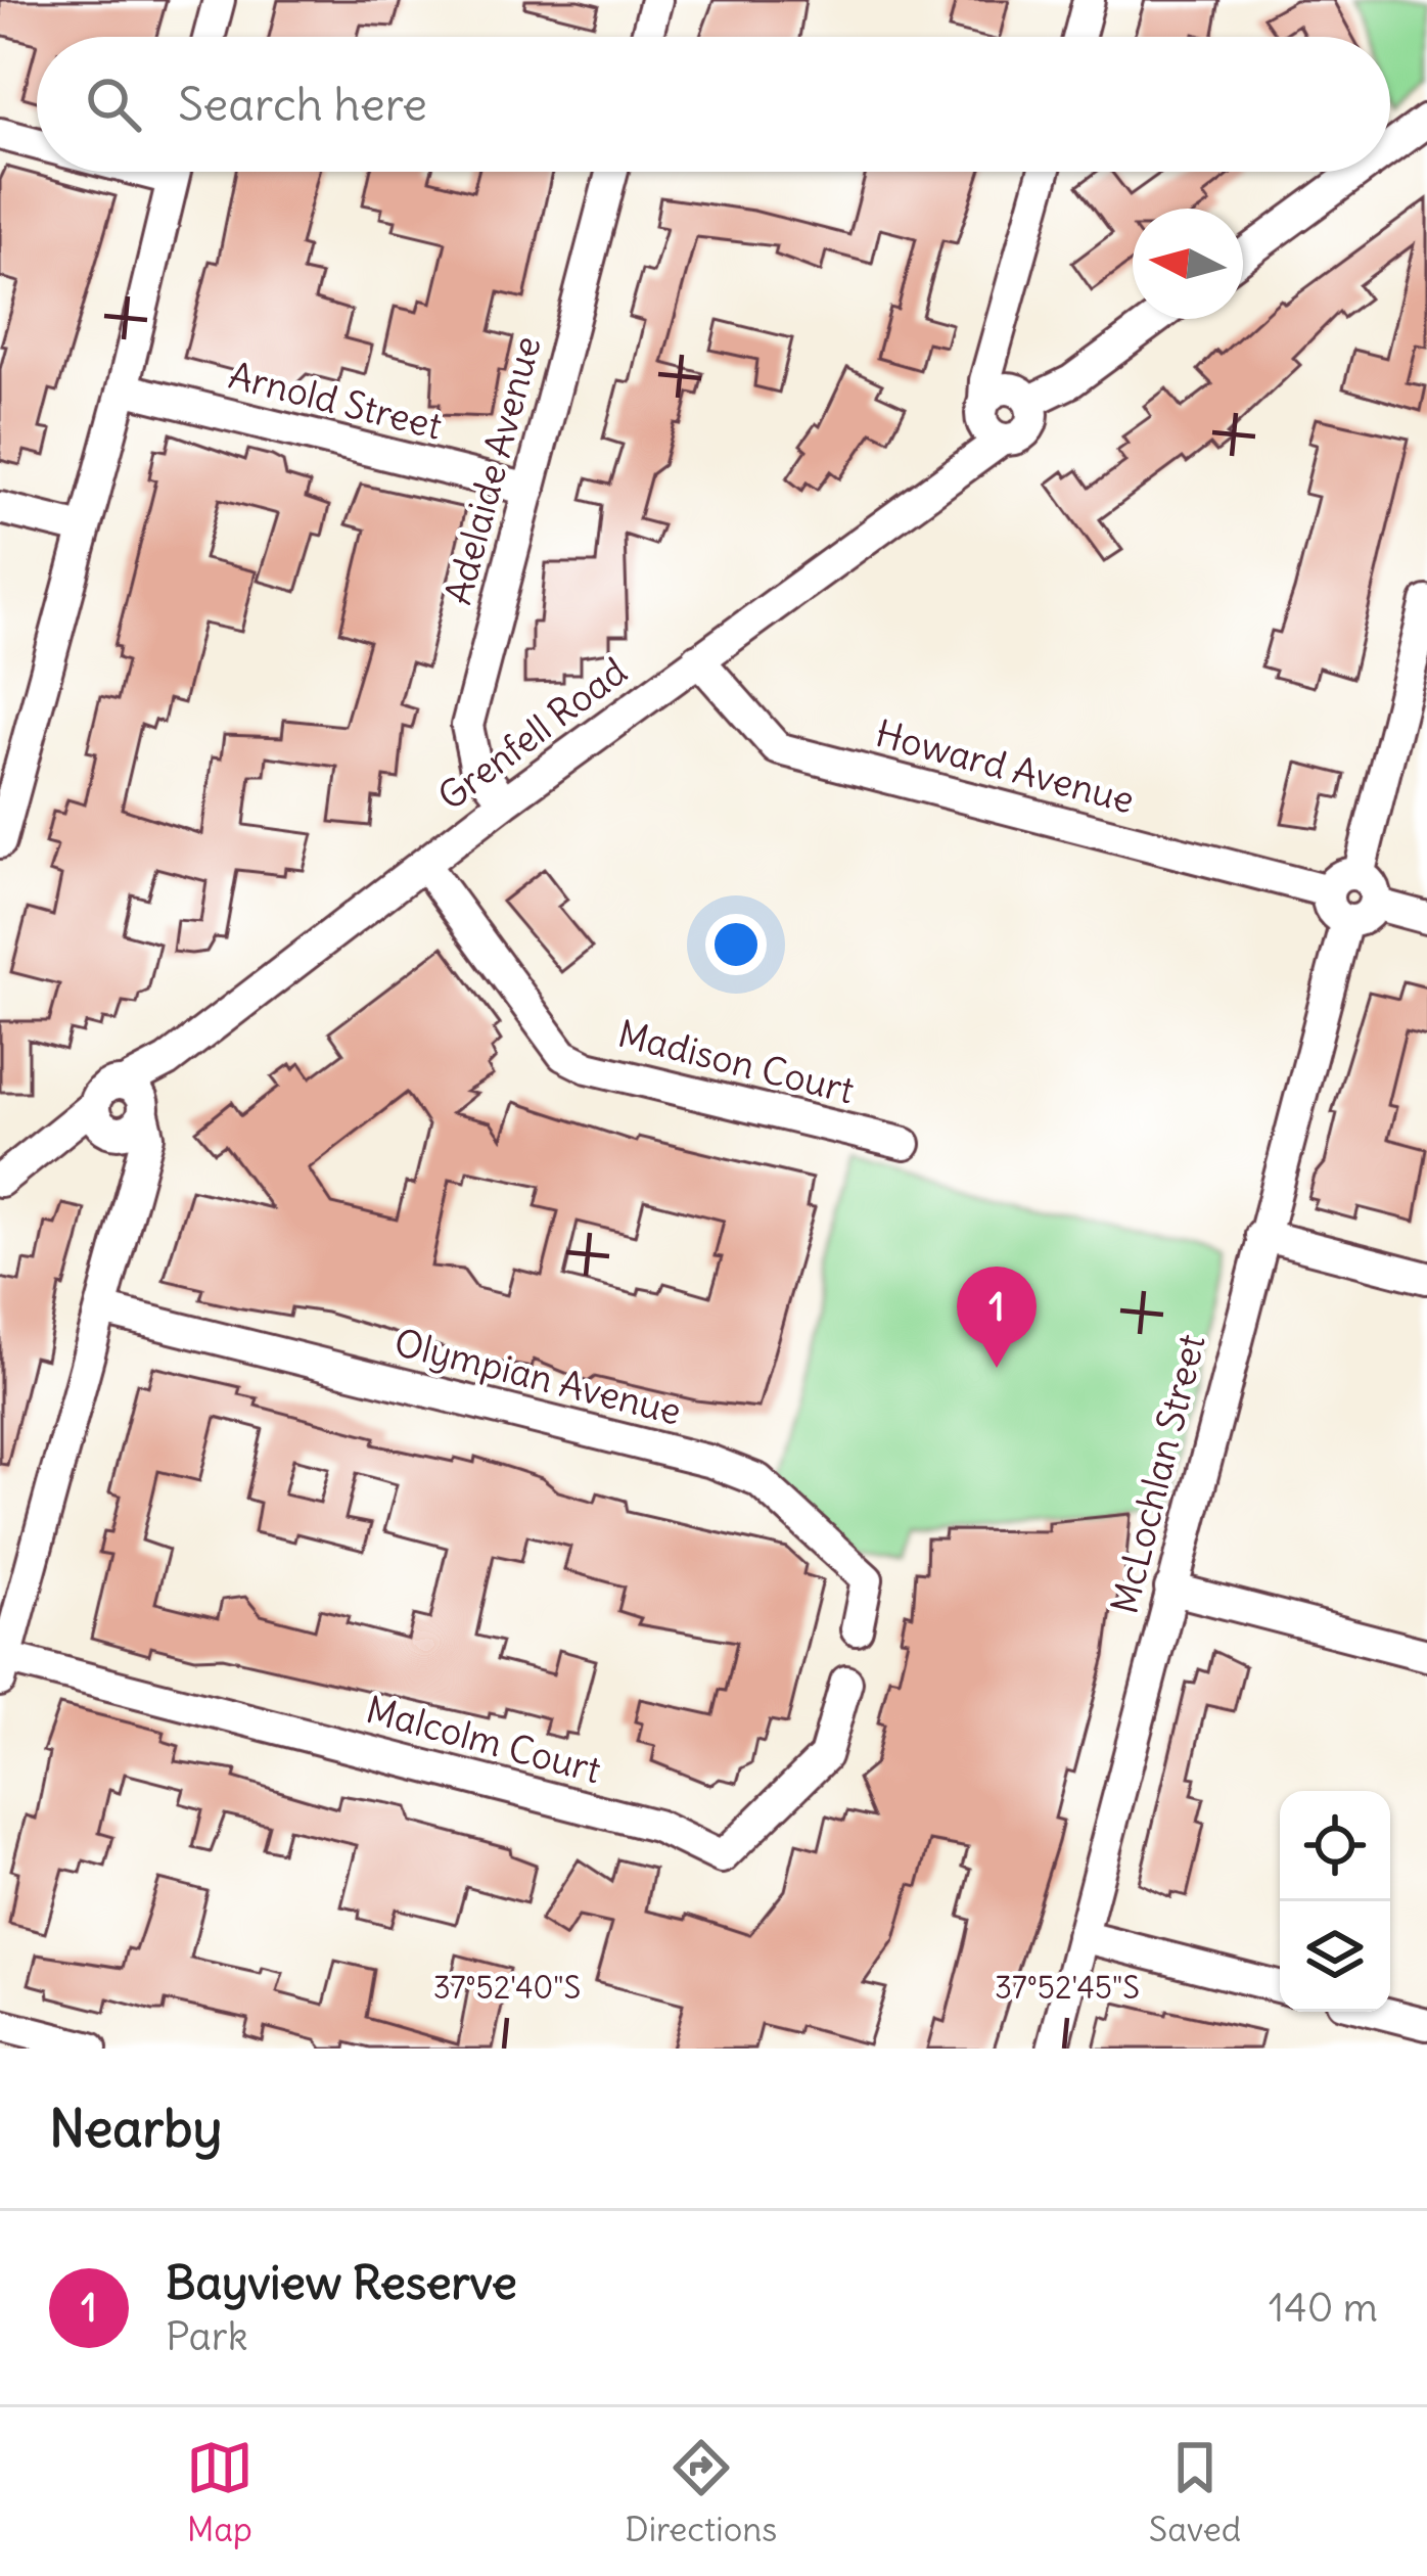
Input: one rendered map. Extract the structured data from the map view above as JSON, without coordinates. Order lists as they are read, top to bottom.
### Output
{
  "streets": {
    "street": [
      "Arnold Street",
      "Adelaide Avenue",
      "Grenfell Road",
      "Howard Avenue",
      "Madison Court",
      "Olympian Avenue",
      "McLochlan Street",
      "Malcolm Court"
    ]
  },
  "crossings": [
    ["Arnold Street", "Adelaide Avenue"],
    ["Adelaide Avenue", "Grenfell Road"],
    ["Grenfell Road", "Howard Avenue"],
    ["Grenfell Road", "Madison Court"],
    ["Howard Avenue", "McLochlan Street"]
  ],
  "north": "left",
  "page": {
    "search": "Search here",
    "pins": "1",
    "heading": "Nearby",
    "list": [
      {
        "mark": "1",
        "name": "Bayview Reserve",
        "note": "Park",
        "value": "140 m"
      }
    ],
    "nav": ["Map", "Directions", "Saved"]
  },
  "coordinates": ["37°52'40\"S", "37°52'45\"S"]
}
